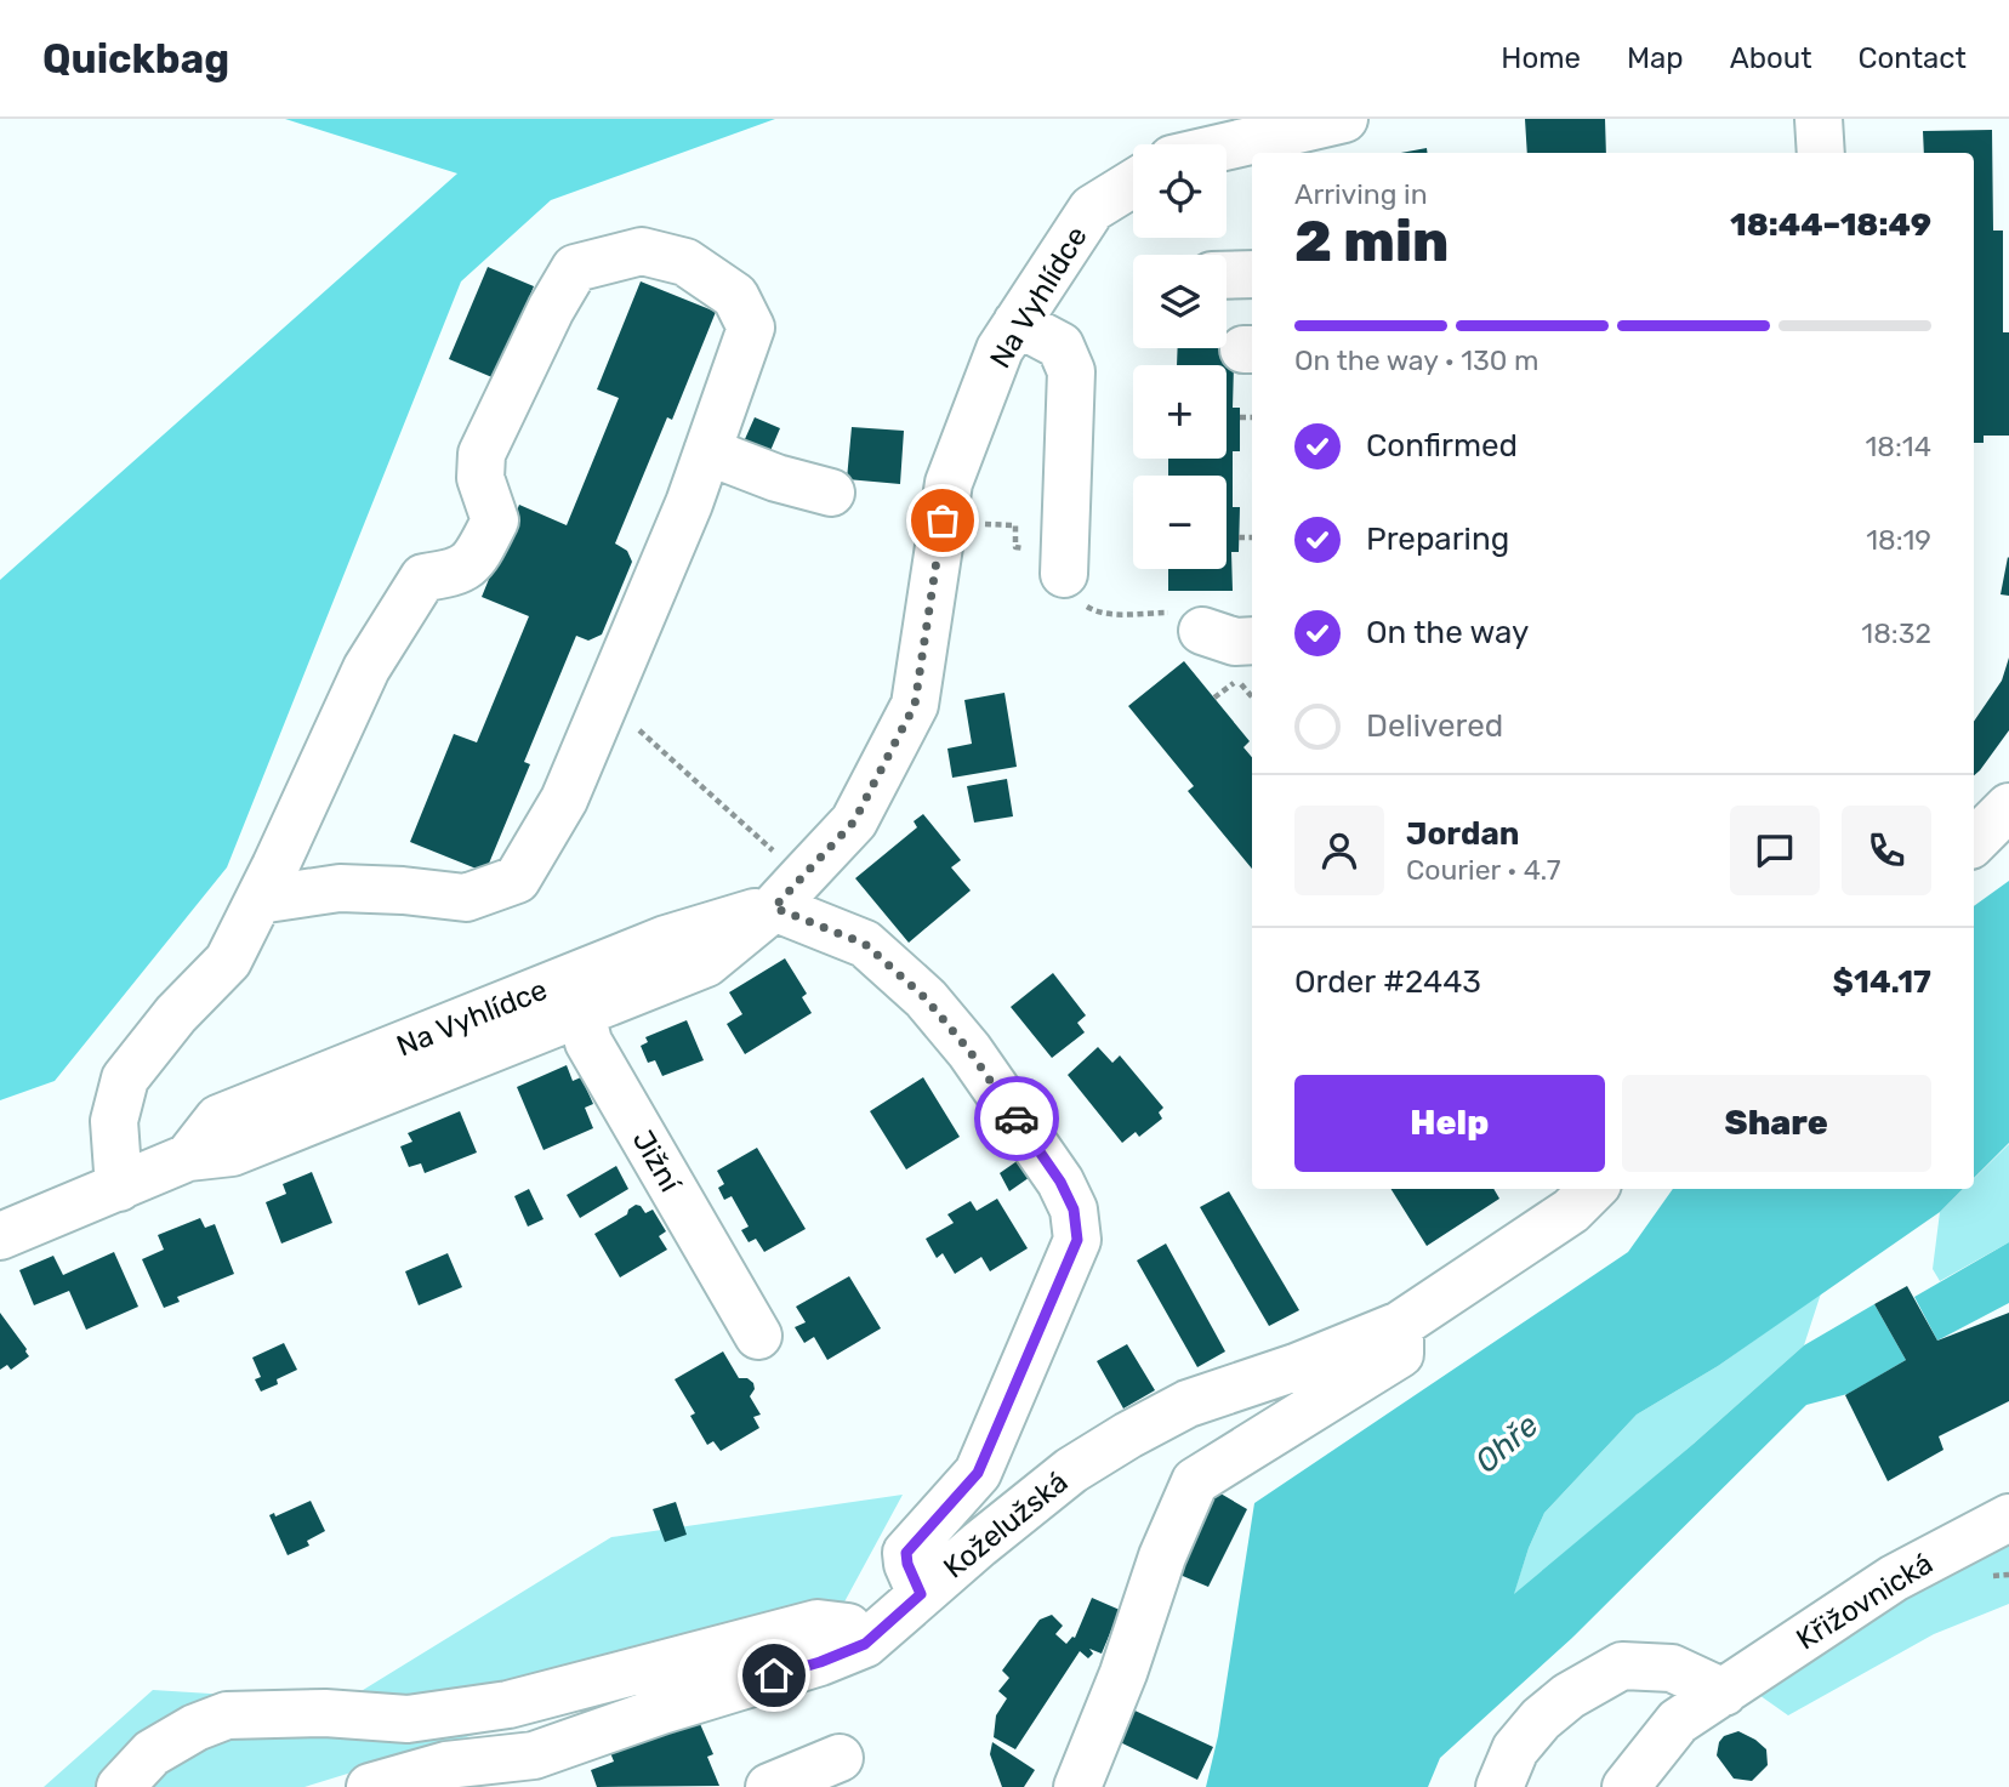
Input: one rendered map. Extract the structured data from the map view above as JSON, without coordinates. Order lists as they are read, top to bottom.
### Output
{
  "streets": {
    "street": [
      "Na Vyhlídce",
      "Jižní",
      "Koželužská",
      "Křižovnická"
    ]
  },
  "crossings": [
    ["Na Vyhlídce", "Jižní"]
  ],
  "water": ["Ohře"],
  "page": {
    "header": "Quickbag",
    "nav": [
      "Home",
      "Map",
      "About",
      "Contact"
    ],
    "map_buttons": ["+", "−"],
    "heading": ["2 min", "Arriving in", "18:44–18:49"],
    "panel": [
      "Jordan",
      "Courier · 4.7",
      "Order #2443",
      "$14.17"
    ],
    "bar": "On the way · 130 m",
    "list": [
      ["Confirmed", "18:14"],
      ["Preparing", "18:19"],
      ["On the way", "18:32"],
      "Delivered"
    ],
    "buttons": ["Help", "Share"]
  }
}
